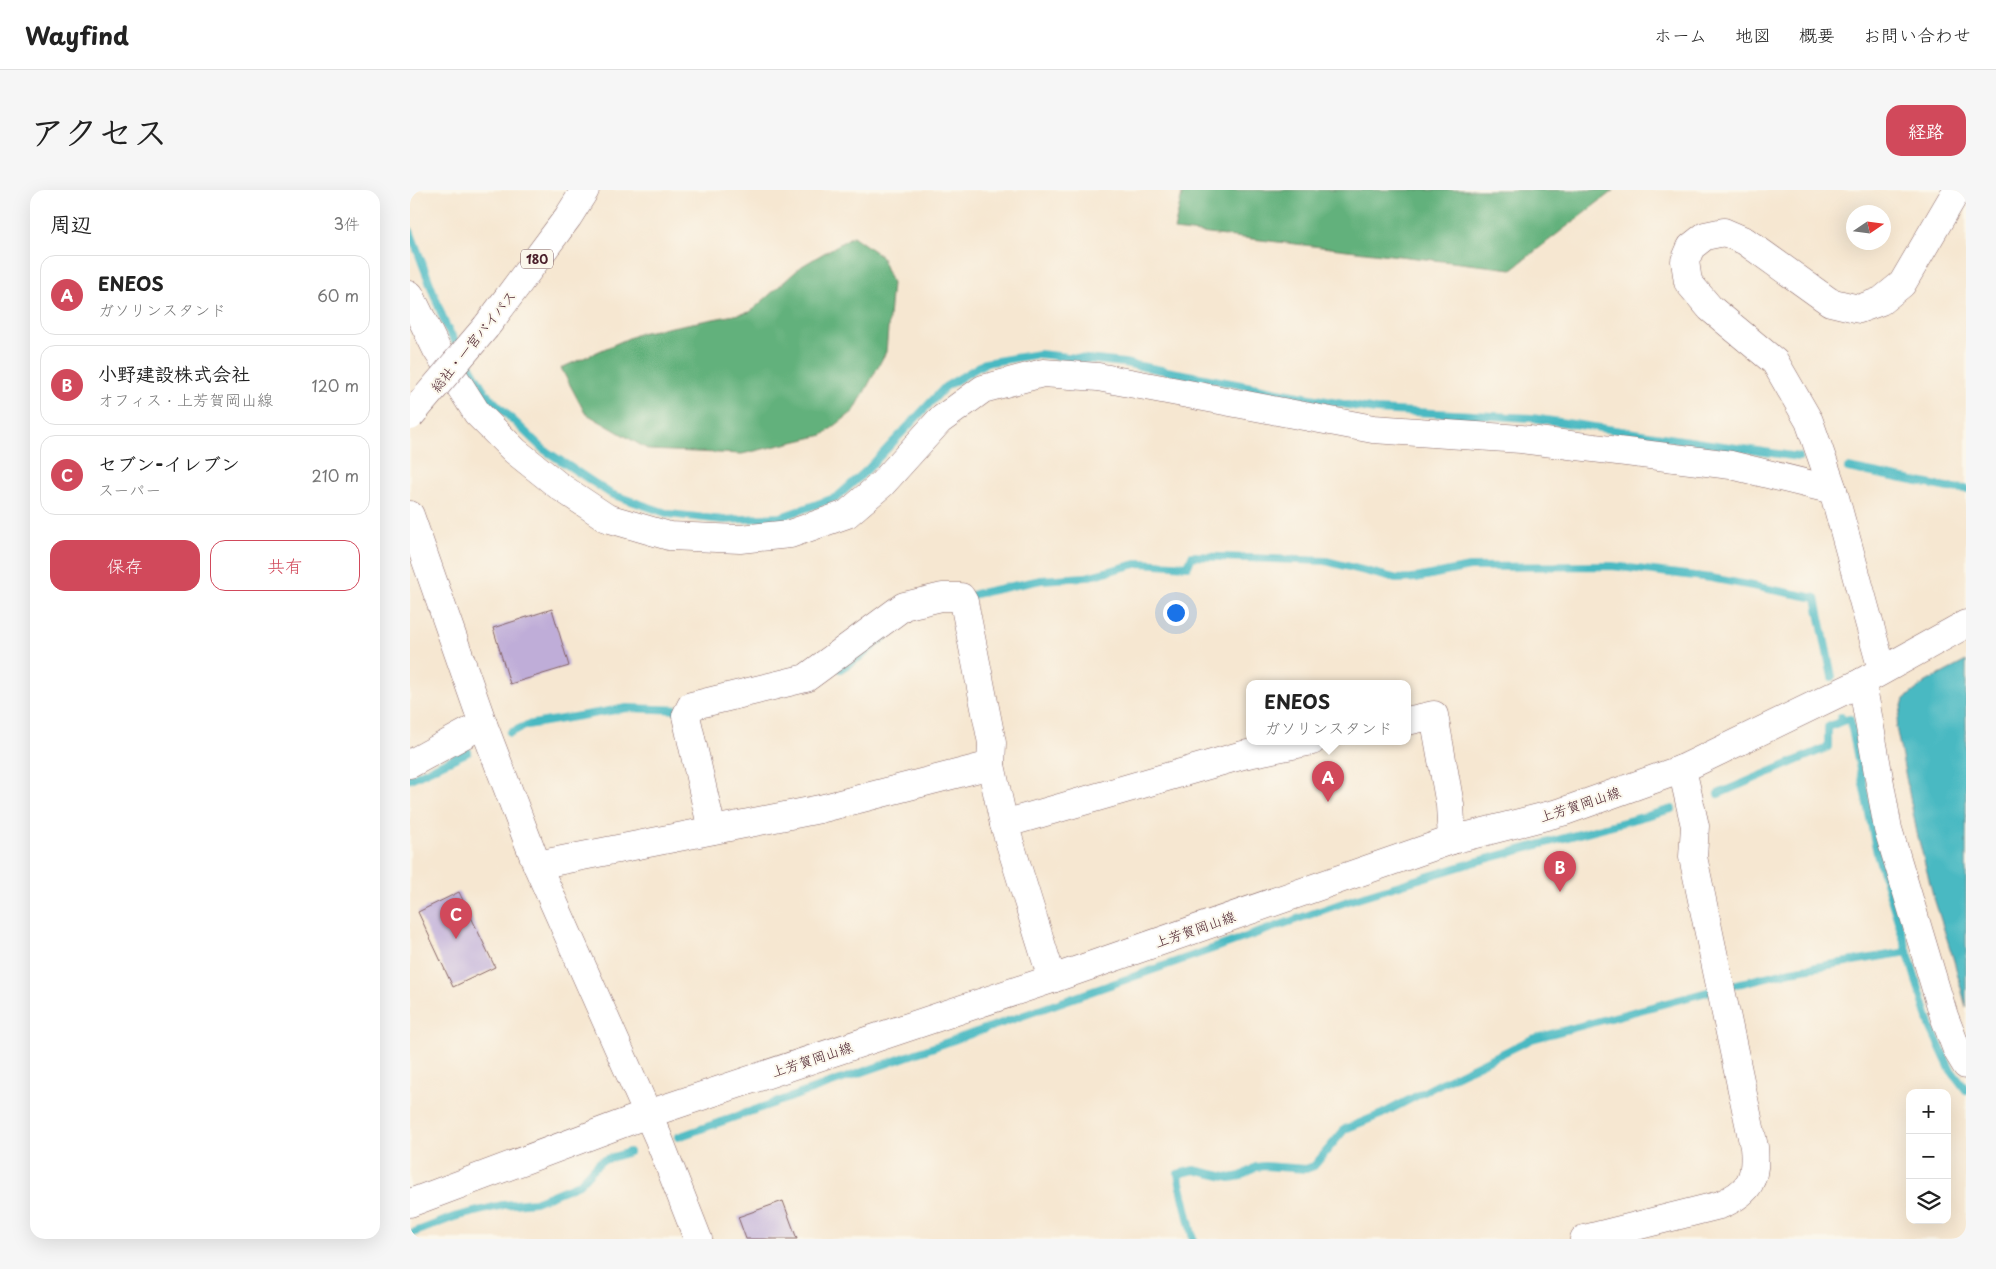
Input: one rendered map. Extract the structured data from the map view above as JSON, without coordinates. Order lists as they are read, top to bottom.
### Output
{
  "streets": {
    "main road": ["180", "総社・一宮バイパス", "上芳賀岡山線"]
  },
  "north": "right",
  "page": {
    "header": "Wayfind",
    "nav": [
      "ホーム",
      "地図",
      "概要",
      "お問い合わせ"
    ],
    "title": "アクセス",
    "buttons": [
      "経路",
      ["保存", "共有"]
    ],
    "heading": ["周辺", "3件"],
    "list": [
      {
        "mark": "A",
        "name": "ENEOS",
        "note": "ガソリンスタンド",
        "value": "60 m"
      },
      {
        "mark": "B",
        "name": "小野建設株式会社",
        "note": "オフィス · 上芳賀岡山線",
        "value": "120 m"
      },
      {
        "mark": "C",
        "name": "セブン-イレブン",
        "note": "スーパー",
        "value": "210 m"
      }
    ],
    "popup": ["ENEOS", "ガソリンスタンド"],
    "pins": ["A", "B", "C"],
    "map_buttons": ["+", "−"]
  }
}
